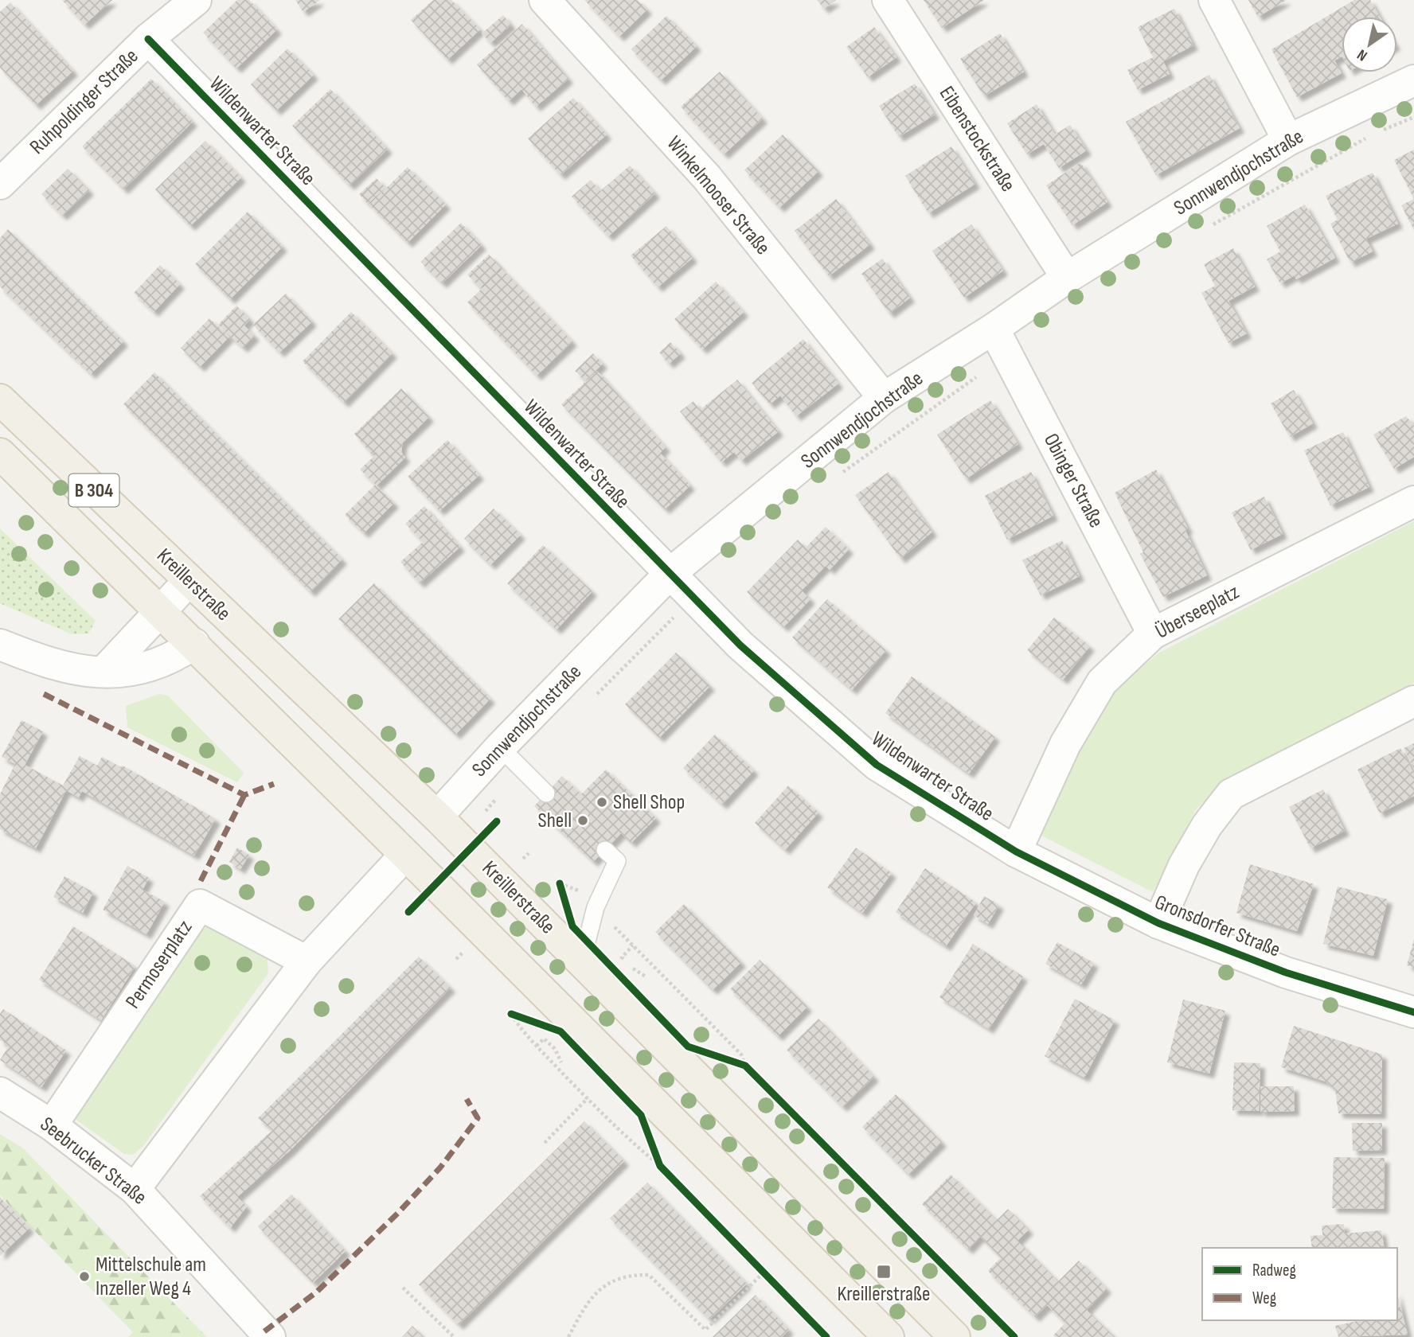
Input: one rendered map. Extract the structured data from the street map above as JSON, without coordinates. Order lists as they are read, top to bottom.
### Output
{
  "streets": {
    "main road": ["B 304", "Kreillerstraße"],
    "street": [
      "Ruhpoldinger Straße",
      "Wildenwarter Straße",
      "Eibenstockstraße",
      "Sonnwendjochstraße",
      "Winkelmooser Straße",
      "Obinger Straße",
      "Überseeplatz",
      "Gronsdorfer Straße",
      "Permoserplatz",
      "Seebrucker Straße"
    ]
  },
  "crossings": [
    ["Ruhpoldinger Straße", "Wildenwarter Straße"],
    ["Wildenwarter Straße", "Sonnwendjochstraße"],
    ["Wildenwarter Straße", "Überseeplatz"],
    ["Wildenwarter Straße", "Gronsdorfer Straße"],
    ["Eibenstockstraße", "Sonnwendjochstraße"],
    ["Sonnwendjochstraße", "Winkelmooser Straße"],
    ["Sonnwendjochstraße", "Obinger Straße"],
    ["Sonnwendjochstraße", "Kreillerstraße"],
    ["Obinger Straße", "Überseeplatz"],
    ["Überseeplatz", "Gronsdorfer Straße"],
    ["Permoserplatz", "Seebrucker Straße"]
  ],
  "places": {
    "other": ["Shell Shop", "Shell", "Mittelschule am Inzeller Weg 4"],
    "transit": ["Kreillerstraße"]
  },
  "legend": ["Radweg", "Weg"],
  "north": "bottom left"
}
